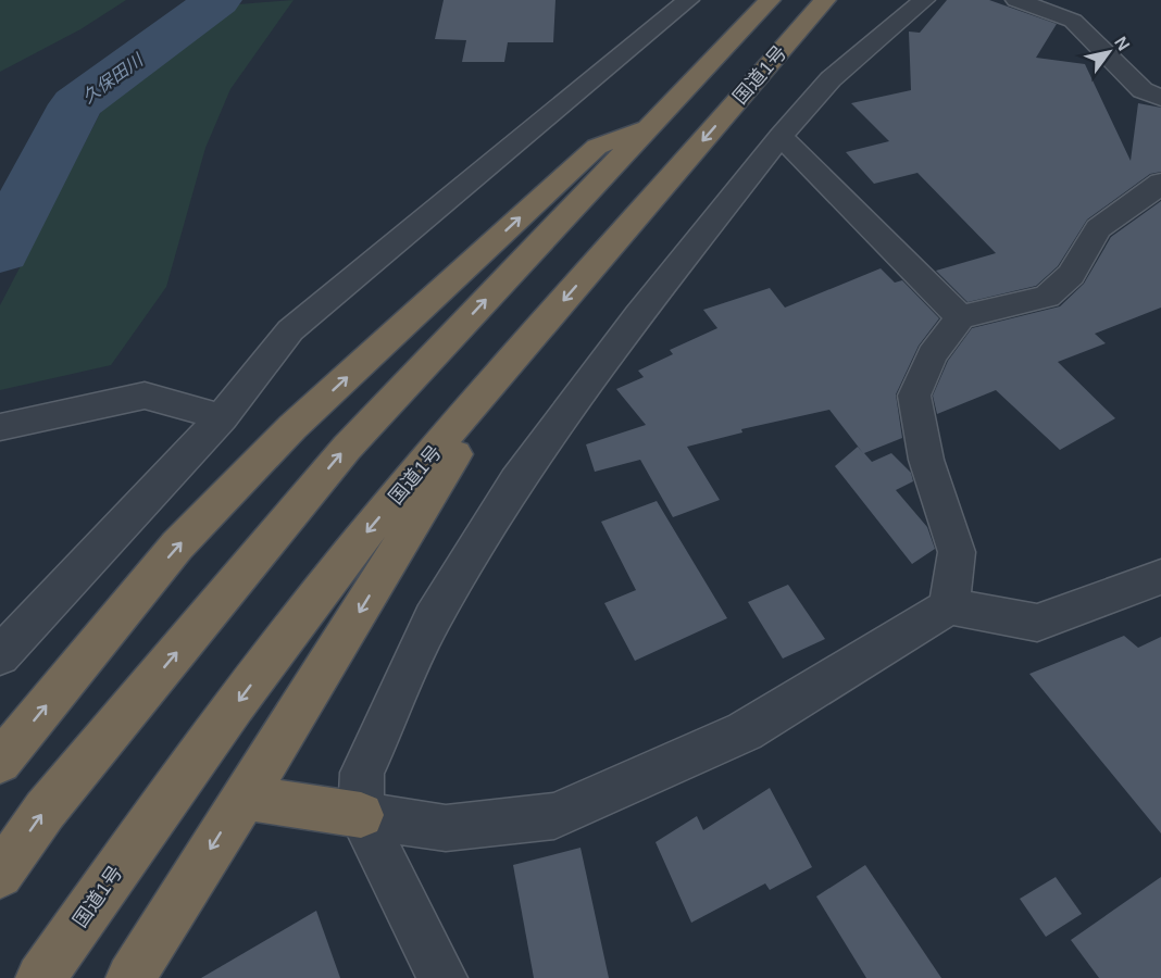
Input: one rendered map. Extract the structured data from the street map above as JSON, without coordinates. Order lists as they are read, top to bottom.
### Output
{
  "streets": {
    "highway": ["国道1号"]
  },
  "water": ["久保田川"],
  "north": "top right"
}
